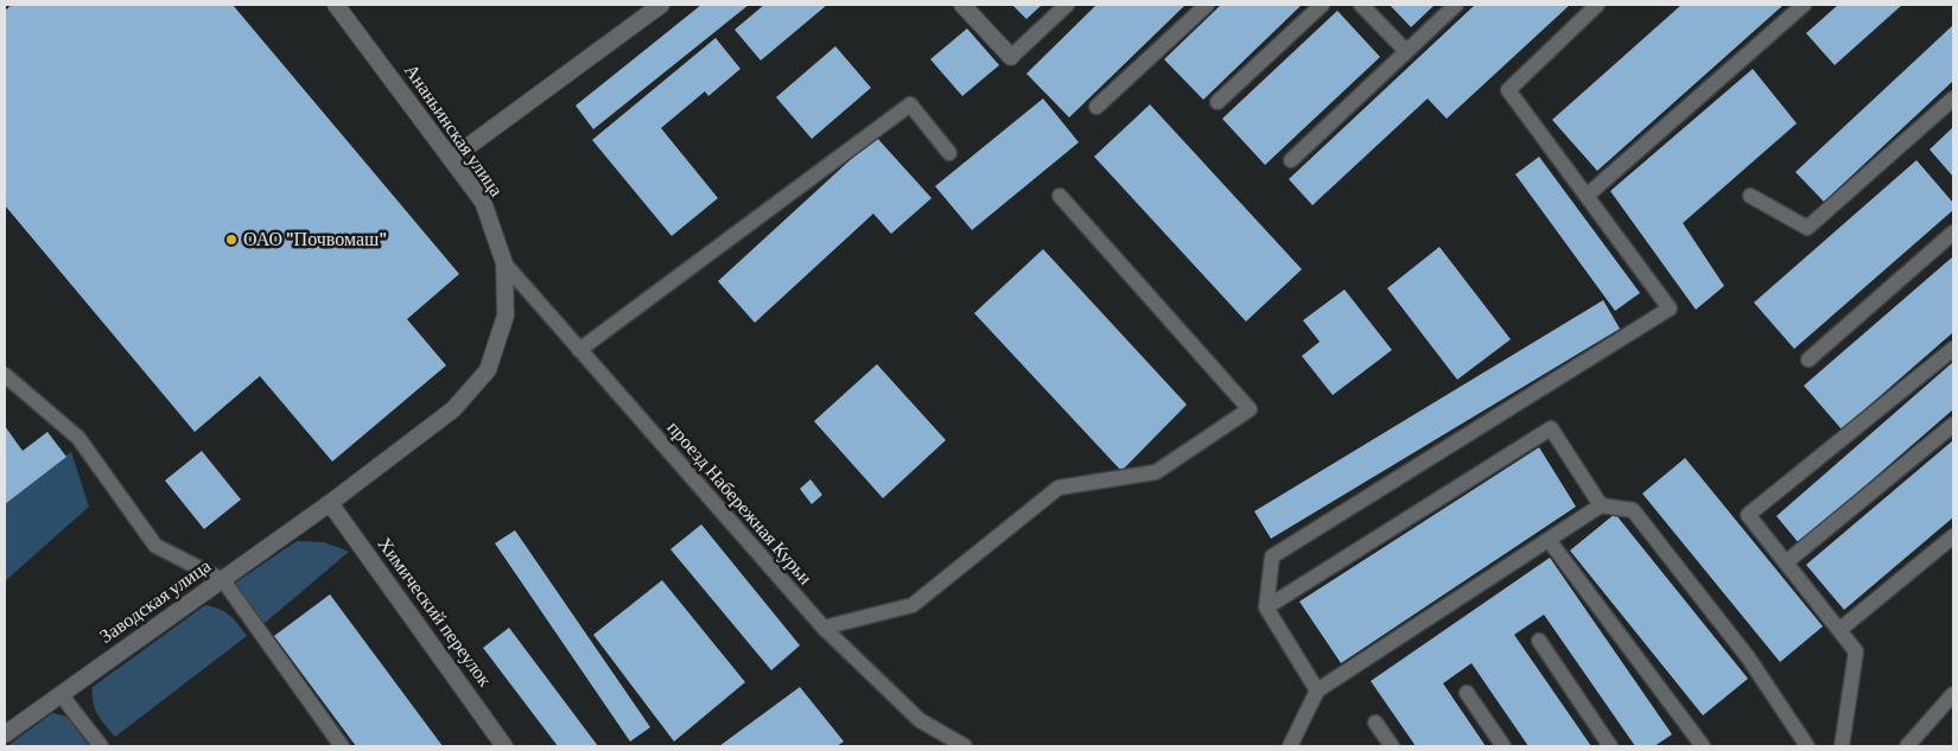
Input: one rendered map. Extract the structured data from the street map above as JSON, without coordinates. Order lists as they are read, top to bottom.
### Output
{
  "streets": {
    "street": ["Ананьинская улица", "Заводская улица", "Химический переулок"],
    "lane": ["проезд Набережная Курьи"]
  },
  "crossings": [
    ["Ананьинская улица", "проезд Набережная Курьи"],
    ["Ананьинская улица", "Заводская улица"],
    ["Ананьинская улица", "Химический переулок"],
    ["Заводская улица", "Химический переулок"]
  ],
  "places": ["ОАО \"Почвомаш\""]
}
